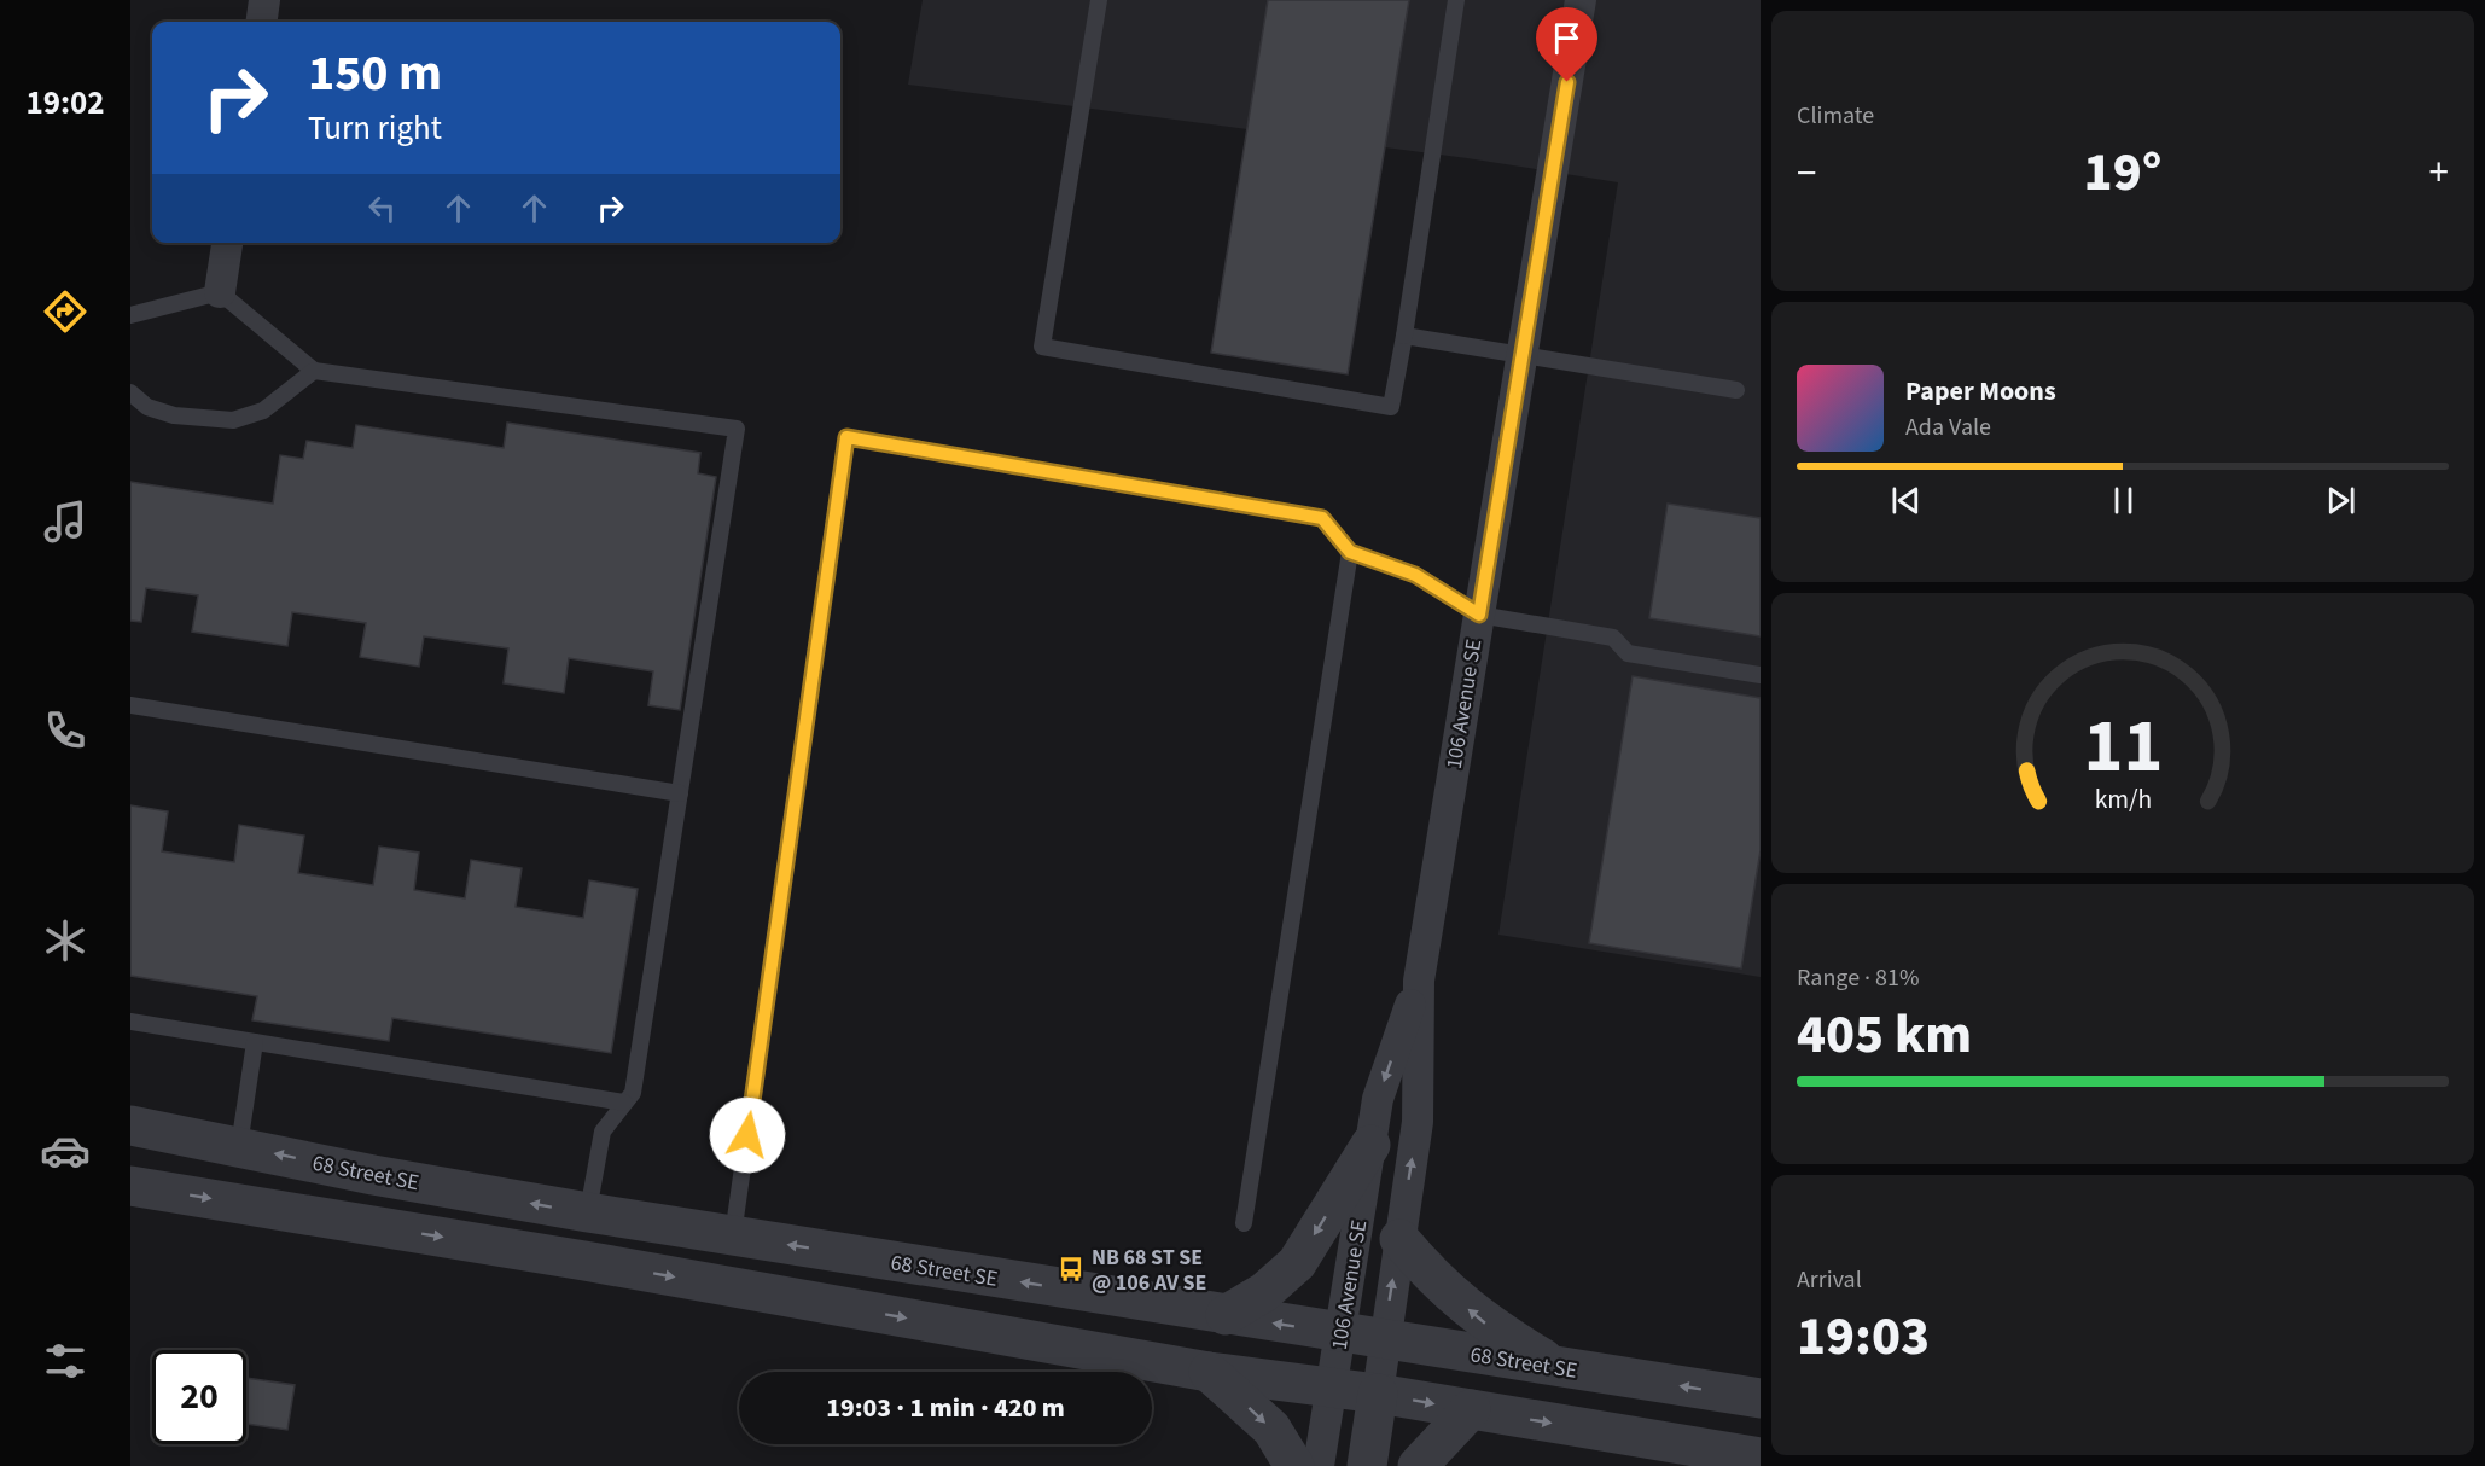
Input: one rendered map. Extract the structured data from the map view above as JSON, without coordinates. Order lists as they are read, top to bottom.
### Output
{
  "streets": {
    "street": ["106 Avenue SE", "68 Street SE"]
  },
  "crossings": [
    ["106 Avenue SE", "68 Street SE"]
  ],
  "places": {
    "bus stop": ["NB 68 ST SE @ 106 AV SE"]
  },
  "page": {
    "tabs": "19:02",
    "tile": [
      "Climate",
      ["Range · 81%", "405 km"],
      ["Arrival", "19:03"]
    ],
    "turn": ["150 m", "Turn right"],
    "heat": ["−", "19°", "+"],
    "song": ["Paper Moons", "Ada Vale"],
    "limit": "20",
    "trip": "19:03 · 1 min · 420 m",
    "gauge": ["11", "km/h"]
  }
}
